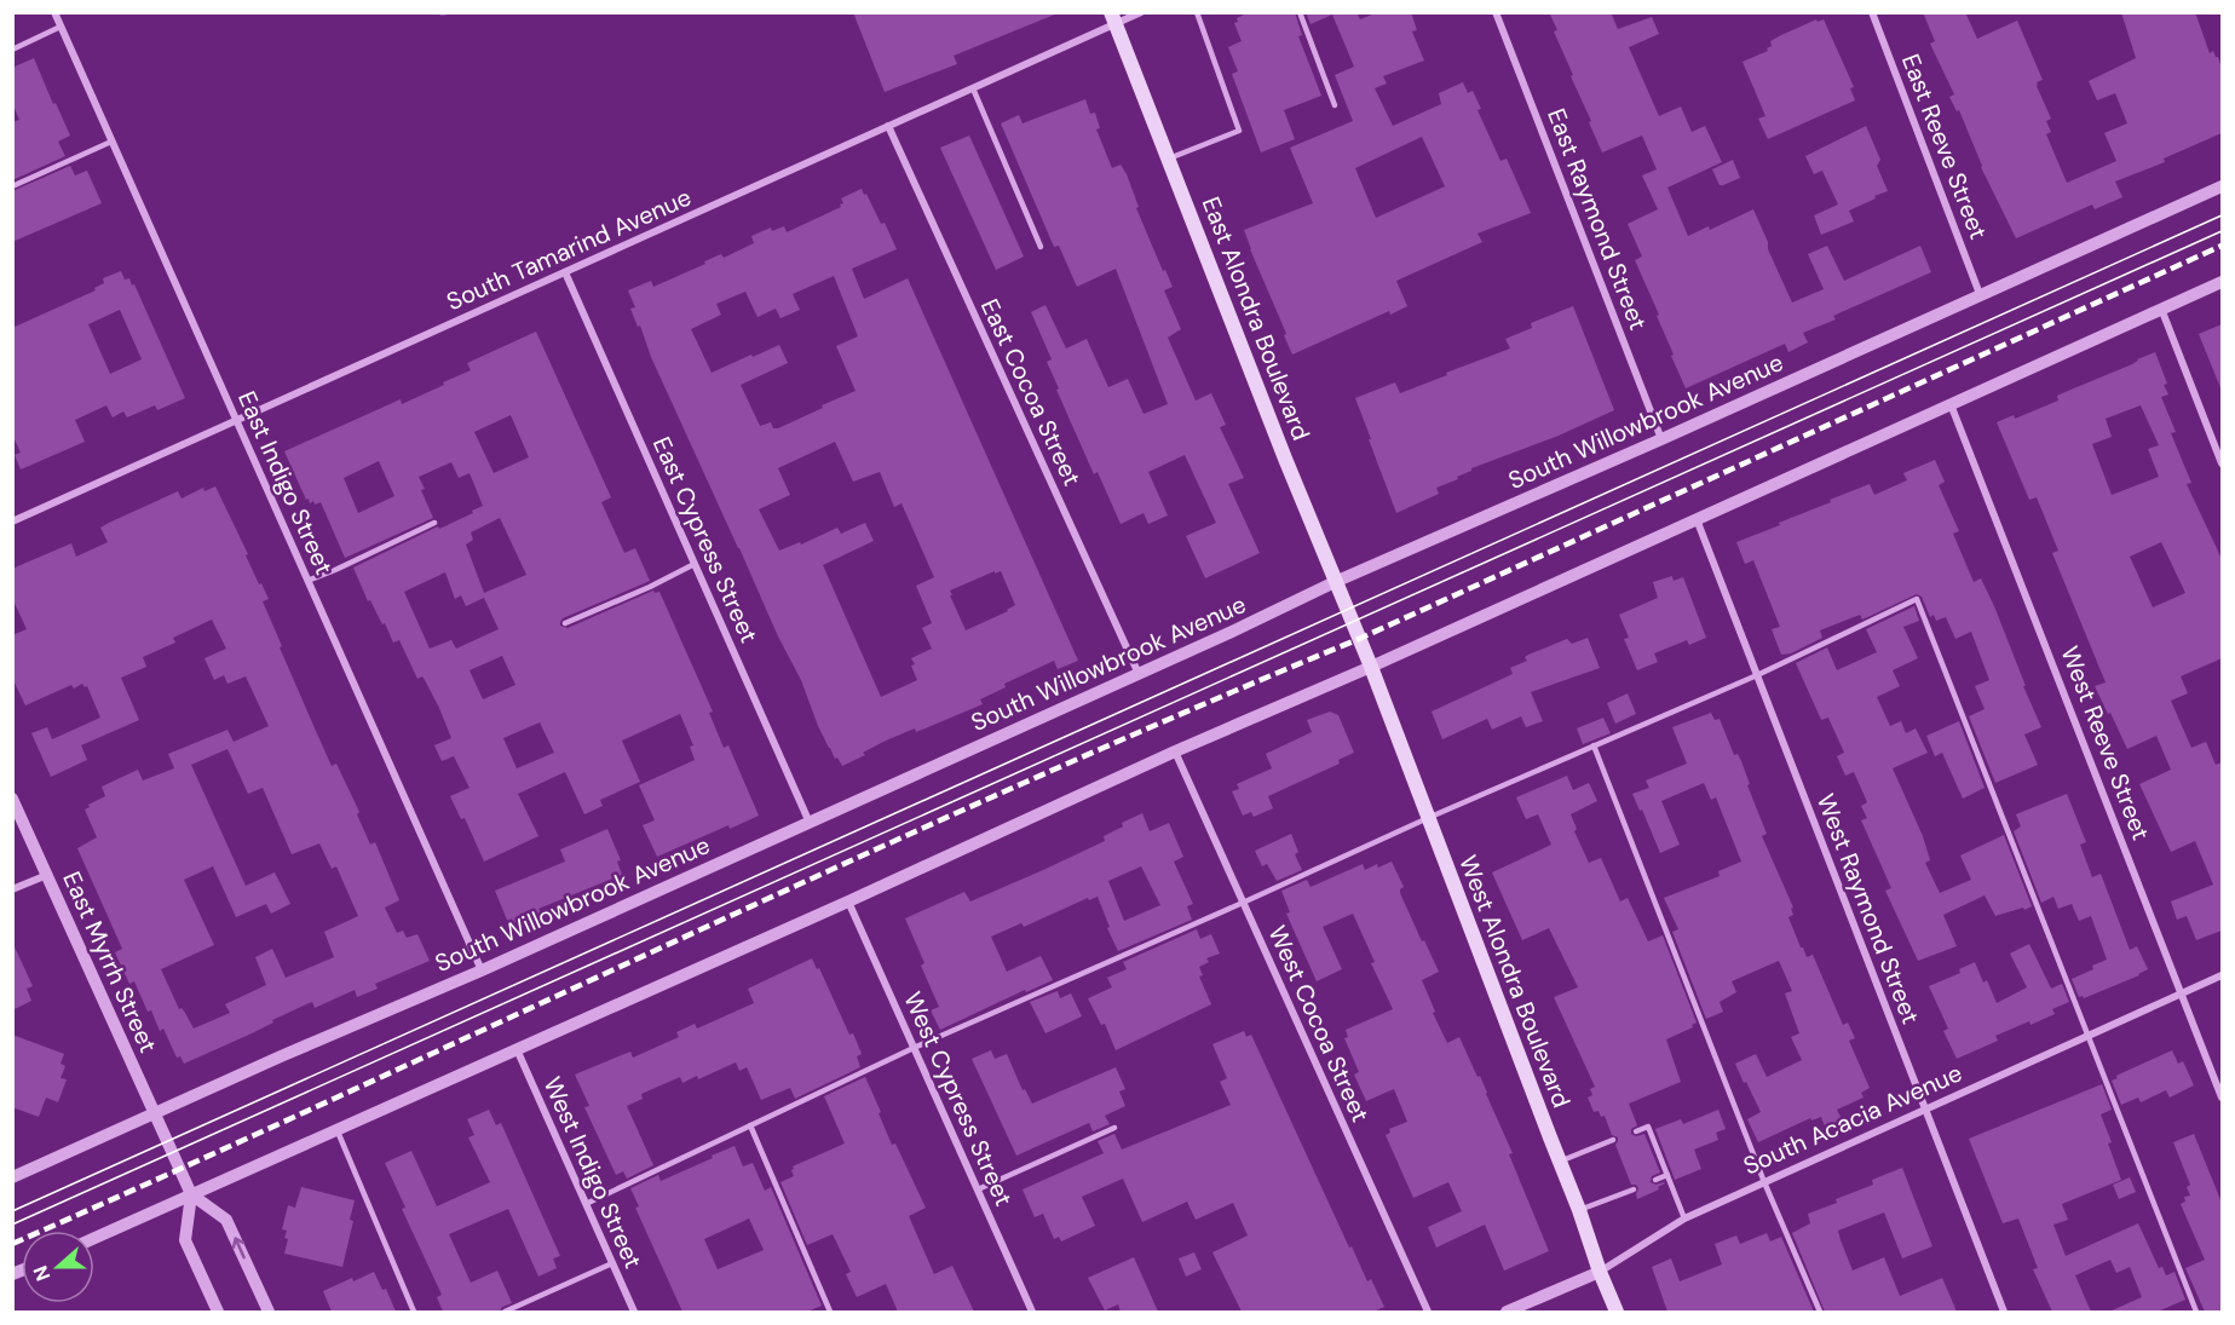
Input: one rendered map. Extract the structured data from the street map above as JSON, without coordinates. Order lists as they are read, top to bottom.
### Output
{
  "streets": {
    "main road": ["East Alondra Boulevard", "West Alondra Boulevard"],
    "street": [
      "East Reeve Street",
      "East Raymond Street",
      "South Tamarind Avenue",
      "East Cocoa Street",
      "South Willowbrook Avenue",
      "East Indigo Street",
      "East Cypress Street",
      "West Reeve Street",
      "West Raymond Street",
      "East Myrrh Street",
      "West Cocoa Street",
      "West Cypress Street",
      "South Acacia Avenue",
      "West Indigo Street"
    ]
  },
  "crossings": [
    ["East Reeve Street", "South Willowbrook Avenue"],
    ["East Raymond Street", "South Willowbrook Avenue"],
    ["South Tamarind Avenue", "East Alondra Boulevard"],
    ["South Tamarind Avenue", "East Cocoa Street"],
    ["South Tamarind Avenue", "East Indigo Street"],
    ["South Tamarind Avenue", "East Cypress Street"],
    ["East Alondra Boulevard", "South Willowbrook Avenue"],
    ["East Alondra Boulevard", "West Alondra Boulevard"],
    ["East Cocoa Street", "South Willowbrook Avenue"],
    ["South Willowbrook Avenue", "East Indigo Street"],
    ["South Willowbrook Avenue", "East Cypress Street"],
    ["South Willowbrook Avenue", "East Myrrh Street"],
    ["West Reeve Street", "South Acacia Avenue"],
    ["West Raymond Street", "South Acacia Avenue"],
    ["West Alondra Boulevard", "South Acacia Avenue"]
  ],
  "north": "left"
}
